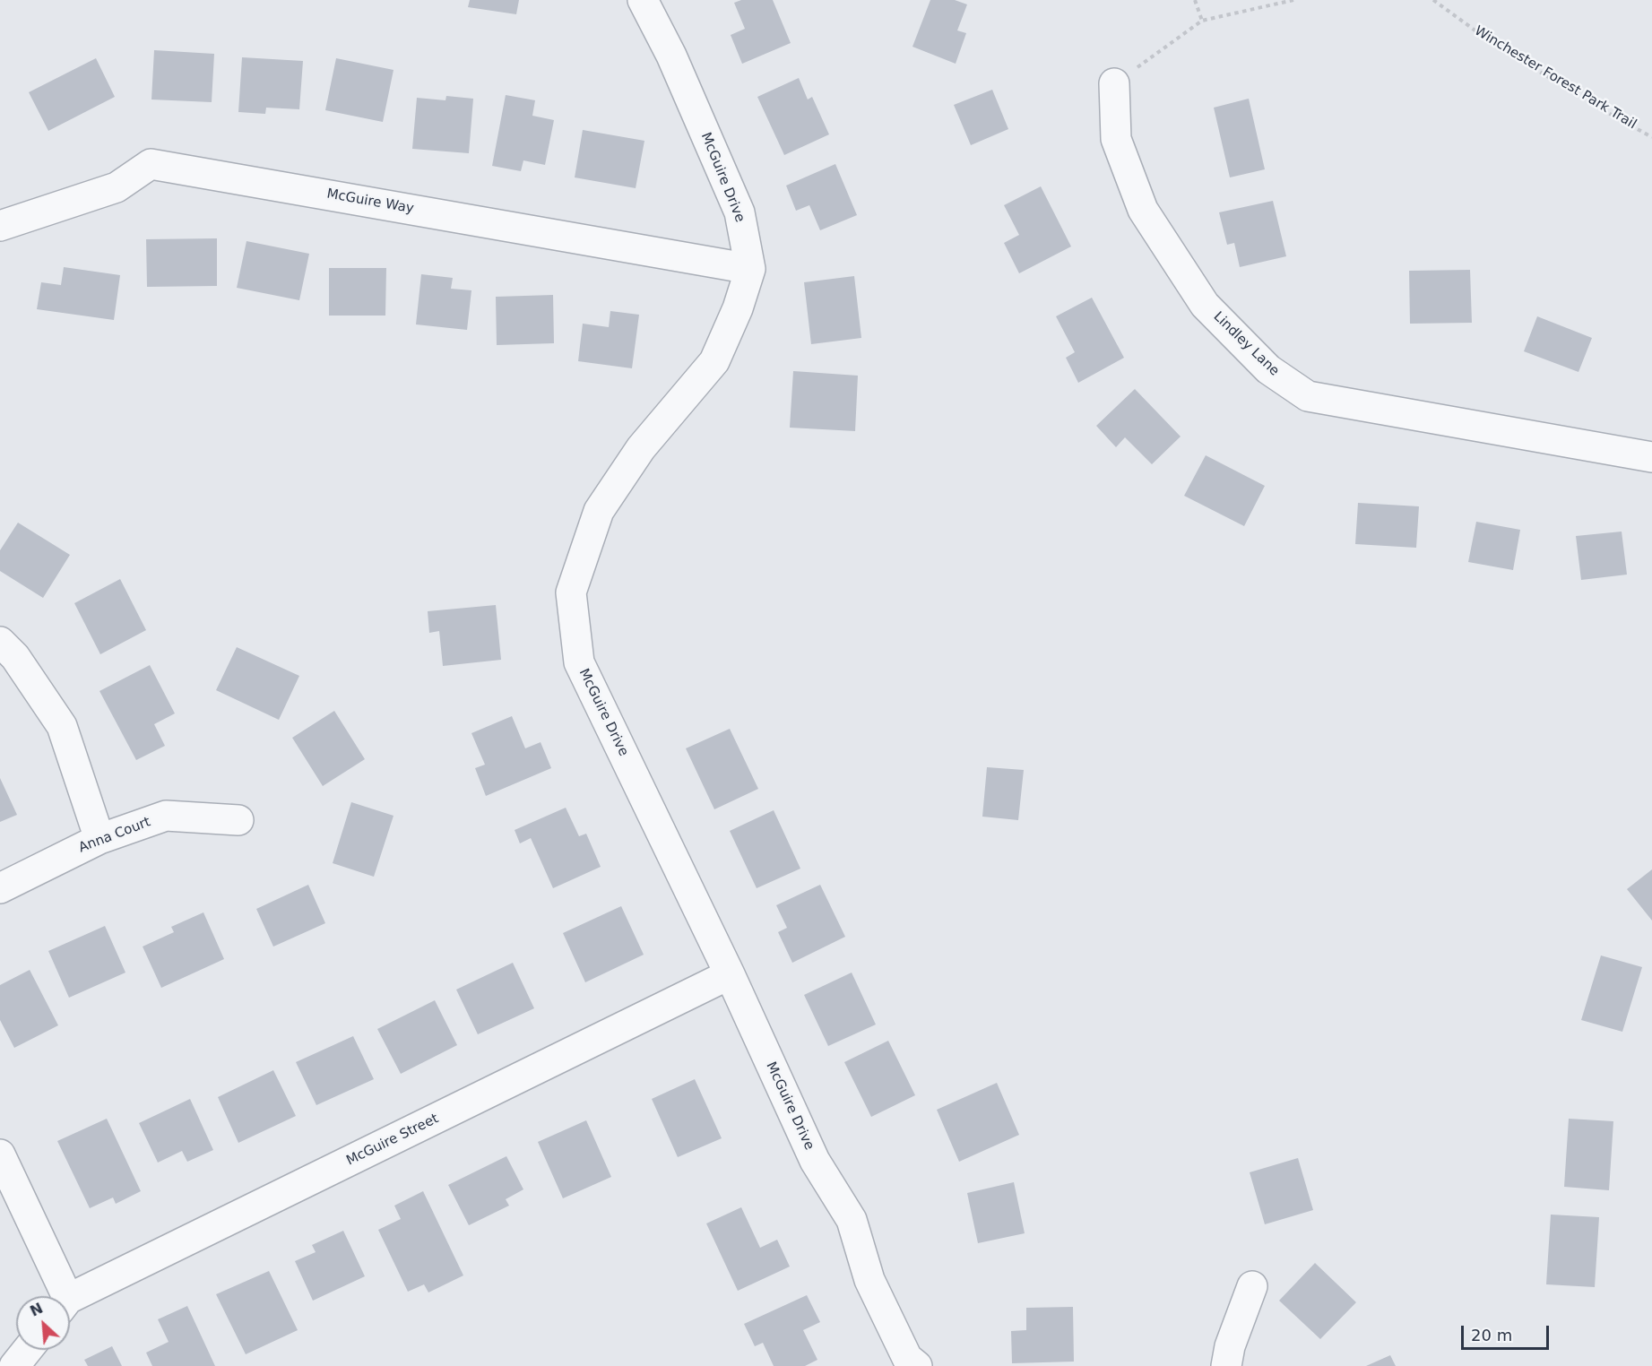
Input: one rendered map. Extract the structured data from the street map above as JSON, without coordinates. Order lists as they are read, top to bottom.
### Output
{
  "streets": {
    "street": [
      "McGuire Drive",
      "McGuire Way",
      "Lindley Lane",
      "Anna Court",
      "McGuire Street"
    ],
    "path": ["Winchester Forest Park Trail"]
  },
  "crossings": [
    ["McGuire Drive", "McGuire Way"],
    ["McGuire Drive", "McGuire Street"]
  ],
  "scale_bar": "20 m",
  "north": "top left"
}
